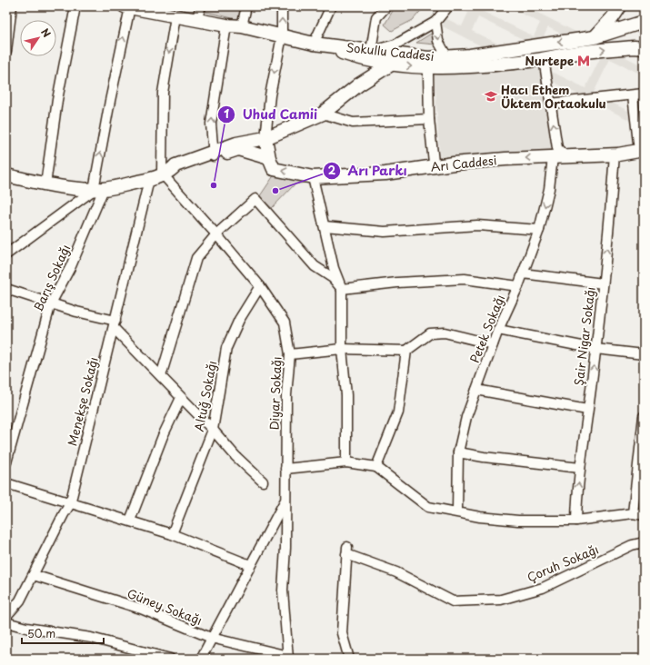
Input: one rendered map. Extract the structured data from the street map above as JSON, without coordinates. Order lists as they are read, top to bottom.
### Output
{
  "streets": {
    "street": [
      "Sokullu Caddesi",
      "Arı Caddesi",
      "Barış Sokağı",
      "Petek Sokağı",
      "Şair Nigar Sokağı",
      "Diyar Sokağı",
      "Altuğ Sokağı",
      "Menekşe Sokağı",
      "Çoruh Sokağı",
      "Güney Sokağı"
    ]
  },
  "crossings": [
    ["Sokullu Caddesi", "Barış Sokağı"],
    ["Arı Caddesi", "Petek Sokağı"],
    ["Arı Caddesi", "Şair Nigar Sokağı"],
    ["Diyar Sokağı", "Altuğ Sokağı"],
    ["Diyar Sokağı", "Güney Sokağı"],
    ["Menekşe Sokağı", "Güney Sokağı"]
  ],
  "one_way": ["Şair Nigar Sokağı"],
  "places": {
    "metro station": ["Nurtepe"],
    "school or university": ["Hacı Ethem Üktem Ortaokulu"],
    "other": ["Uhud Camii", "Arı Parkı"]
  },
  "scale_bar": "50 m",
  "north": "top right"
}
